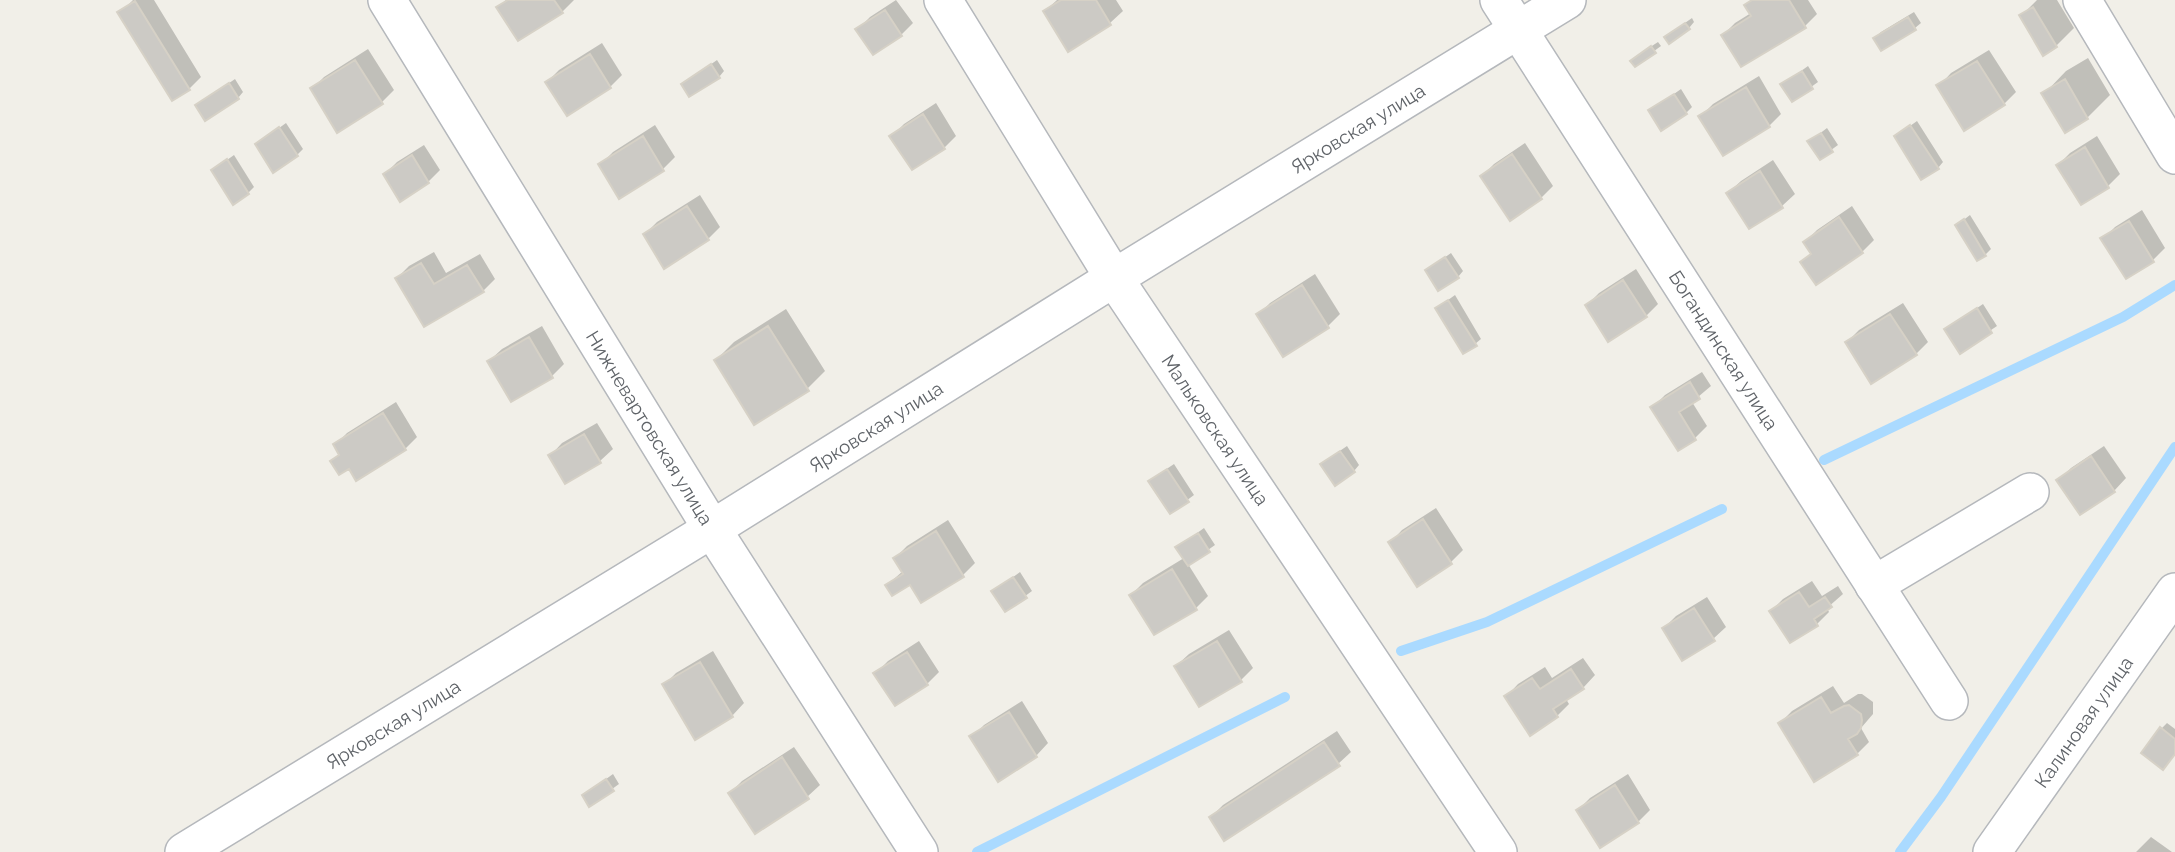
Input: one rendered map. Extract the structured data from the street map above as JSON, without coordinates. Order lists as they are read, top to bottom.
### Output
{
  "streets": {
    "street": [
      "Ярковская улица",
      "Богандинская улица",
      "Нижневартовская улица",
      "Мальковская улица",
      "Калиновая улица"
    ]
  },
  "crossings": [
    ["Ярковская улица", "Богандинская улица"],
    ["Ярковская улица", "Нижневартовская улица"],
    ["Ярковская улица", "Мальковская улица"]
  ]
}
